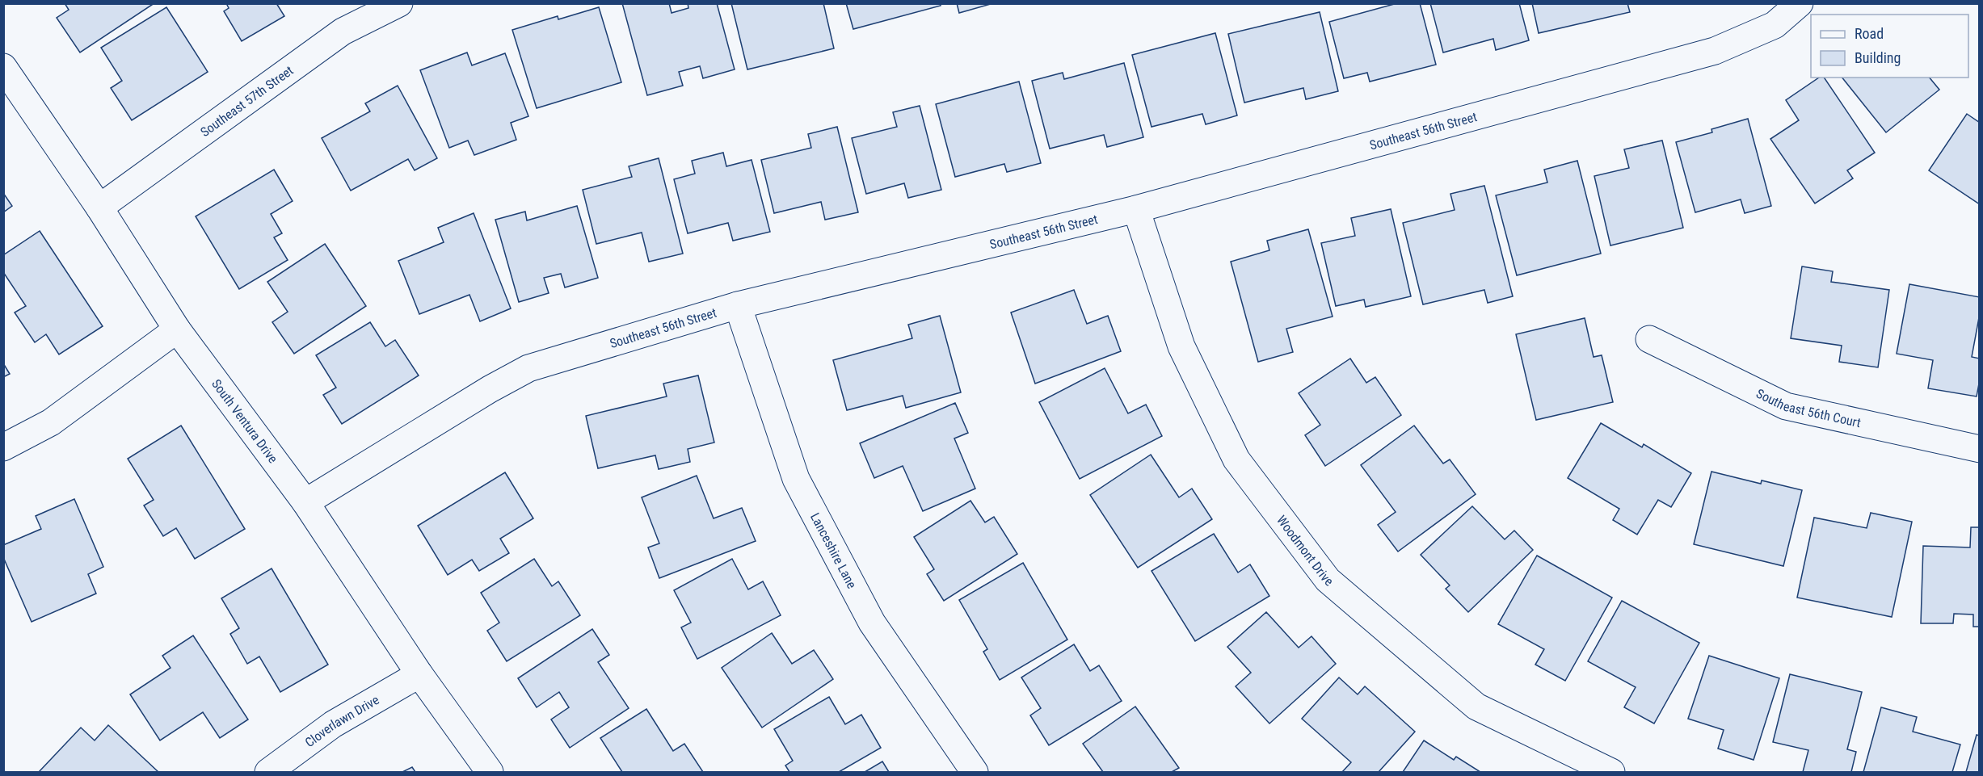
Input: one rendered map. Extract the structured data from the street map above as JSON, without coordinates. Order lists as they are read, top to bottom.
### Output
{
  "streets": {
    "street": [
      "Southeast 57th Street",
      "Southeast 56th Street",
      "Southeast 56th Court",
      "South Ventura Drive",
      "Woodmont Drive",
      "Lanceshire Lane",
      "Cloverlawn Drive"
    ]
  },
  "crossings": [
    ["Southeast 57th Street", "South Ventura Drive"],
    ["Southeast 56th Street", "South Ventura Drive"],
    ["Southeast 56th Street", "Woodmont Drive"],
    ["Southeast 56th Street", "Lanceshire Lane"],
    ["South Ventura Drive", "Cloverlawn Drive"]
  ],
  "legend": ["Road", "Building"]
}
